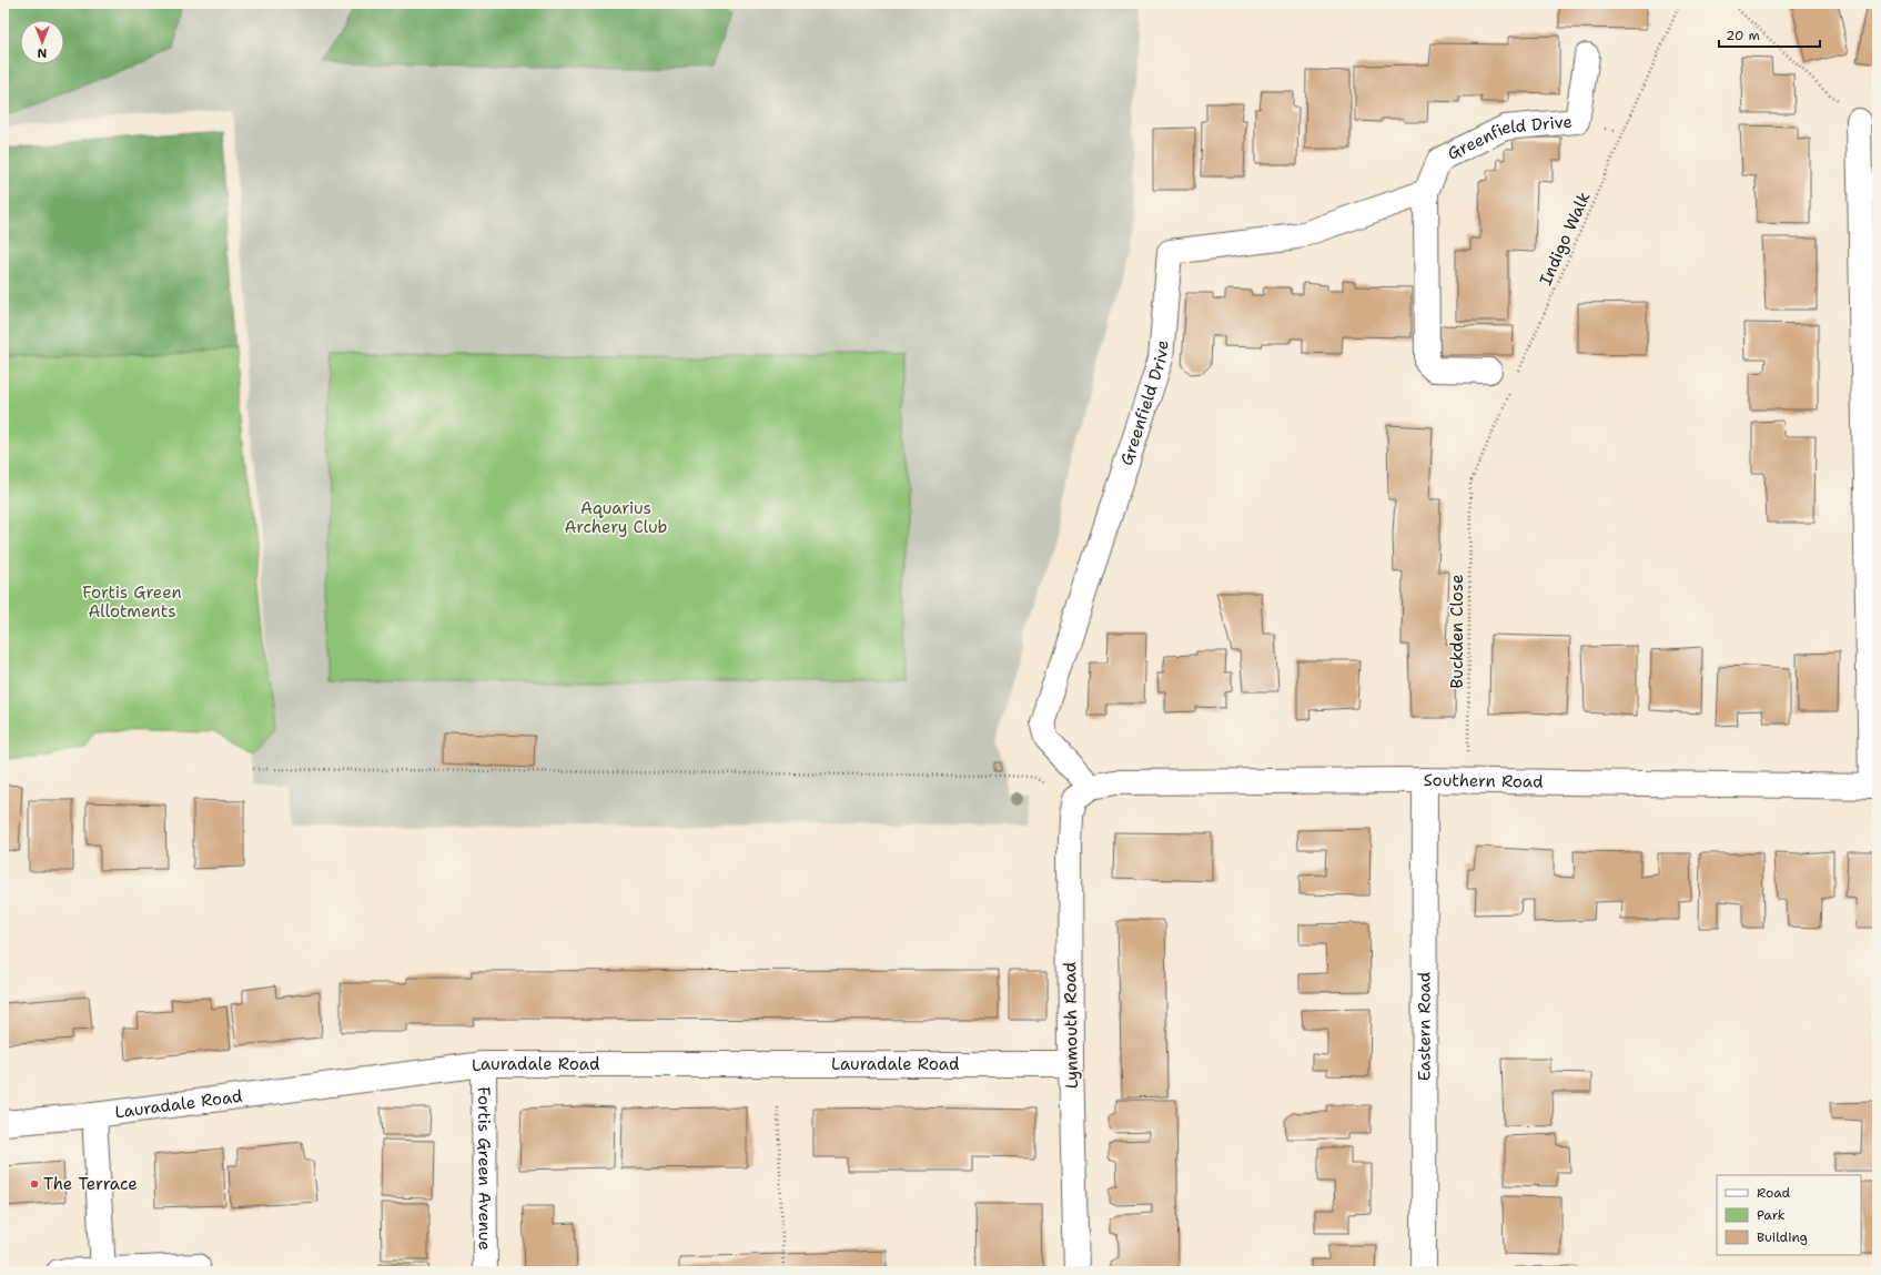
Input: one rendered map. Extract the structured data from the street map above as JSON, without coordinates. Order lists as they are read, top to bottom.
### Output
{
  "streets": {
    "street": [
      "Greenfield Drive",
      "Southern Road",
      "Lynmouth Road",
      "Eastern Road",
      "Lauradale Road",
      "Fortis Green Avenue"
    ],
    "path": ["Indigo Walk", "Buckden Close"]
  },
  "crossings": [
    ["Greenfield Drive", "Southern Road"],
    ["Greenfield Drive", "Lynmouth Road"],
    ["Buckden Close", "Southern Road"],
    ["Southern Road", "Lynmouth Road"],
    ["Southern Road", "Eastern Road"],
    ["Lynmouth Road", "Lauradale Road"],
    ["Lauradale Road", "Fortis Green Avenue"]
  ],
  "parks": ["Aquarius Archery Club", "Fortis Green Allotments"],
  "places": ["The Terrace"],
  "legend": ["Road", "Park", "Building"],
  "scale_bar": "20 m",
  "north": "bottom"
}
